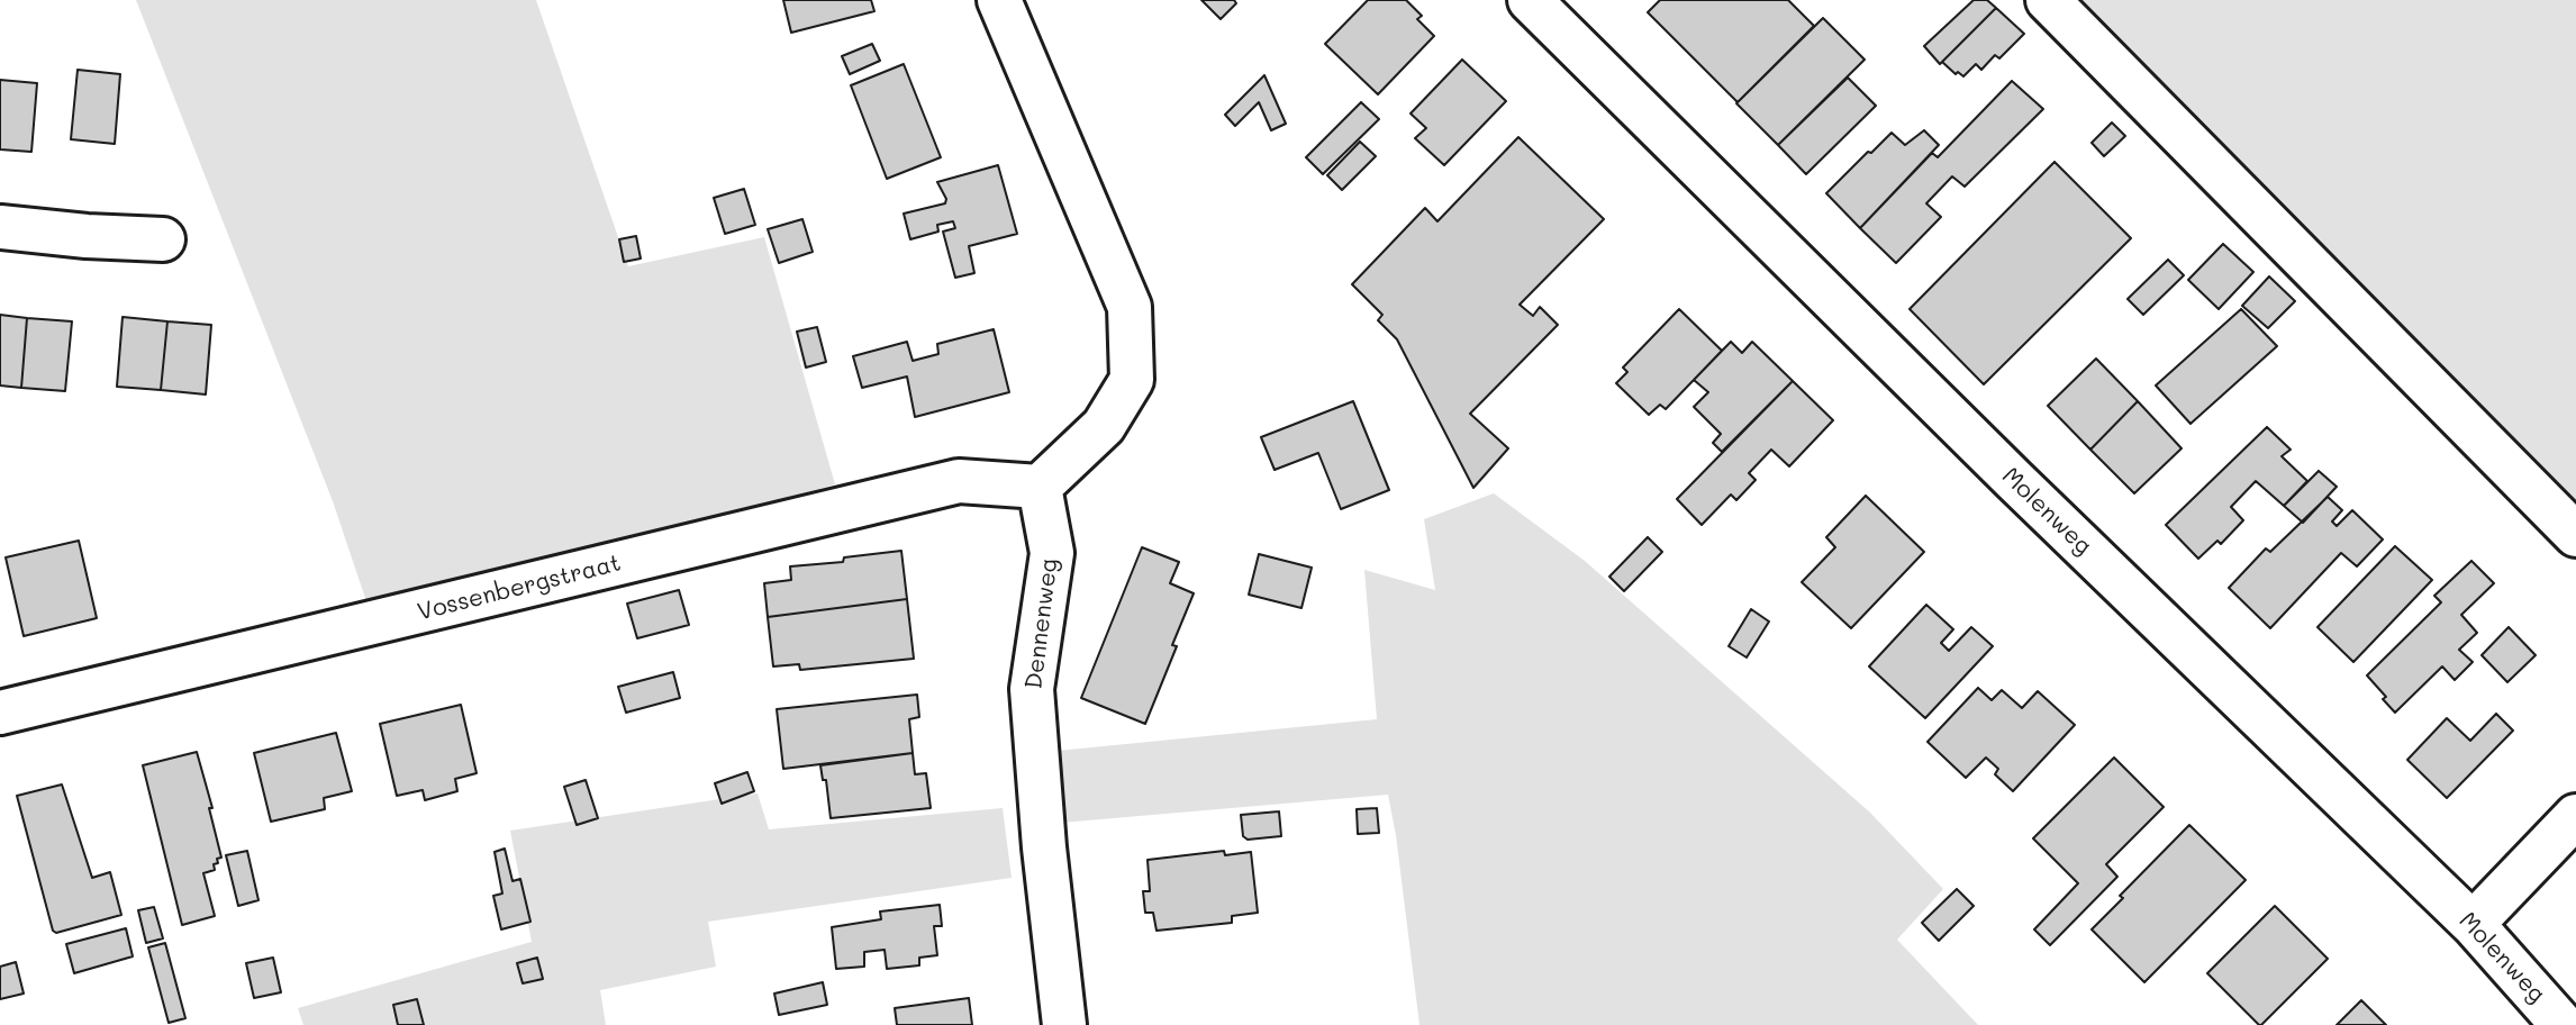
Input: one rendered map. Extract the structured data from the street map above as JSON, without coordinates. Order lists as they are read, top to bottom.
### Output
{
  "streets": {
    "street": ["Molenweg", "Vossenbergstraat", "Dennenweg"]
  },
  "crossings": [
    ["Vossenbergstraat", "Dennenweg"]
  ]
}
